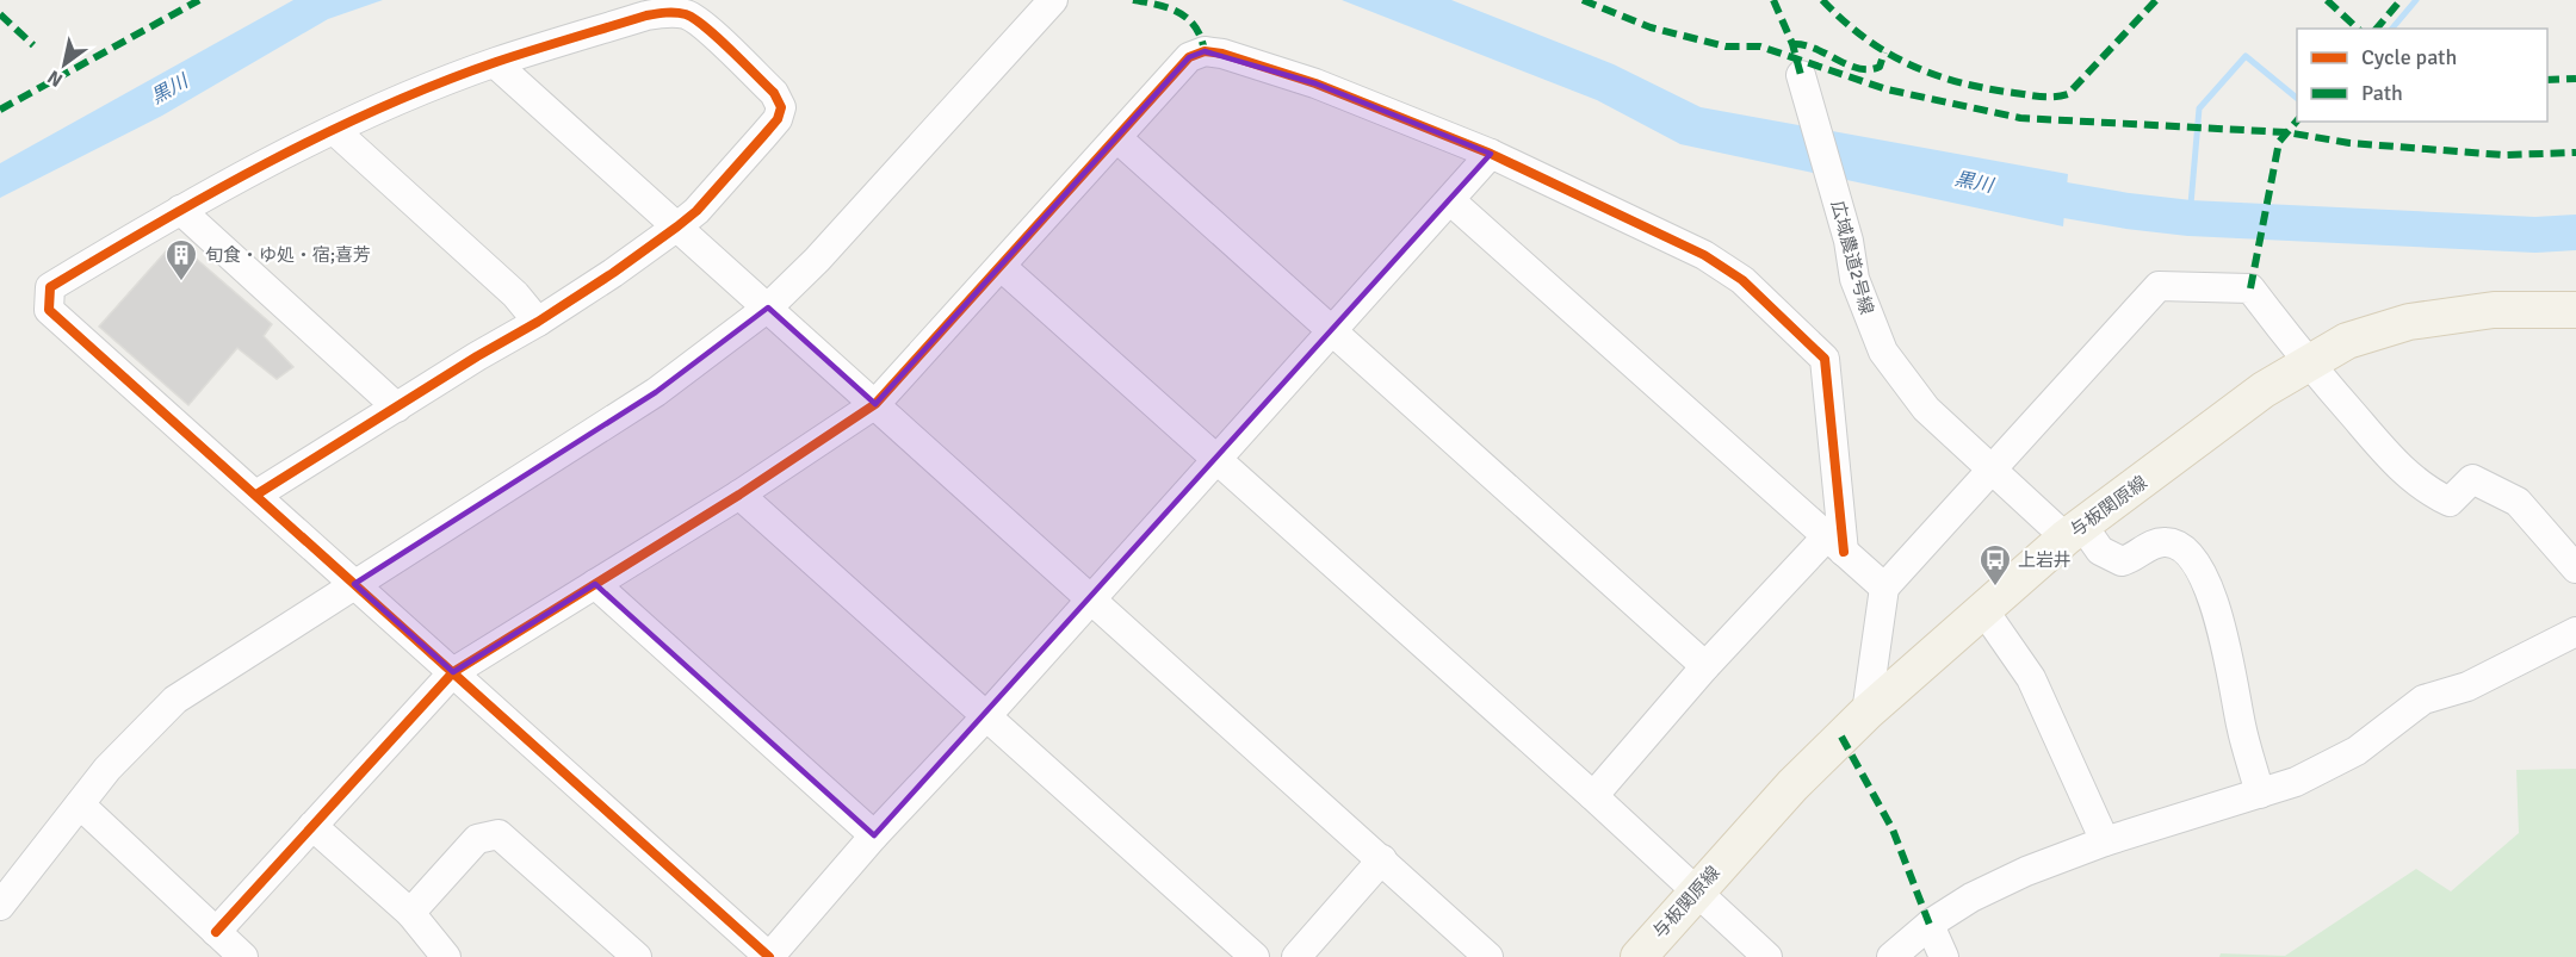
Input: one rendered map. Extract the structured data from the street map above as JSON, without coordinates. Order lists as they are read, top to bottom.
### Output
{
  "streets": {
    "main road": ["与板関原線"],
    "street": ["広域農道2号線"]
  },
  "crossings": [
    ["広域農道2号線", "与板関原線"]
  ],
  "water": ["黒川"],
  "places": {
    "building": ["旬食・ゆ処・宿;喜芳"],
    "bus stop": ["上岩井"]
  },
  "legend": ["Cycle path", "Path"],
  "north": "bottom left"
}
